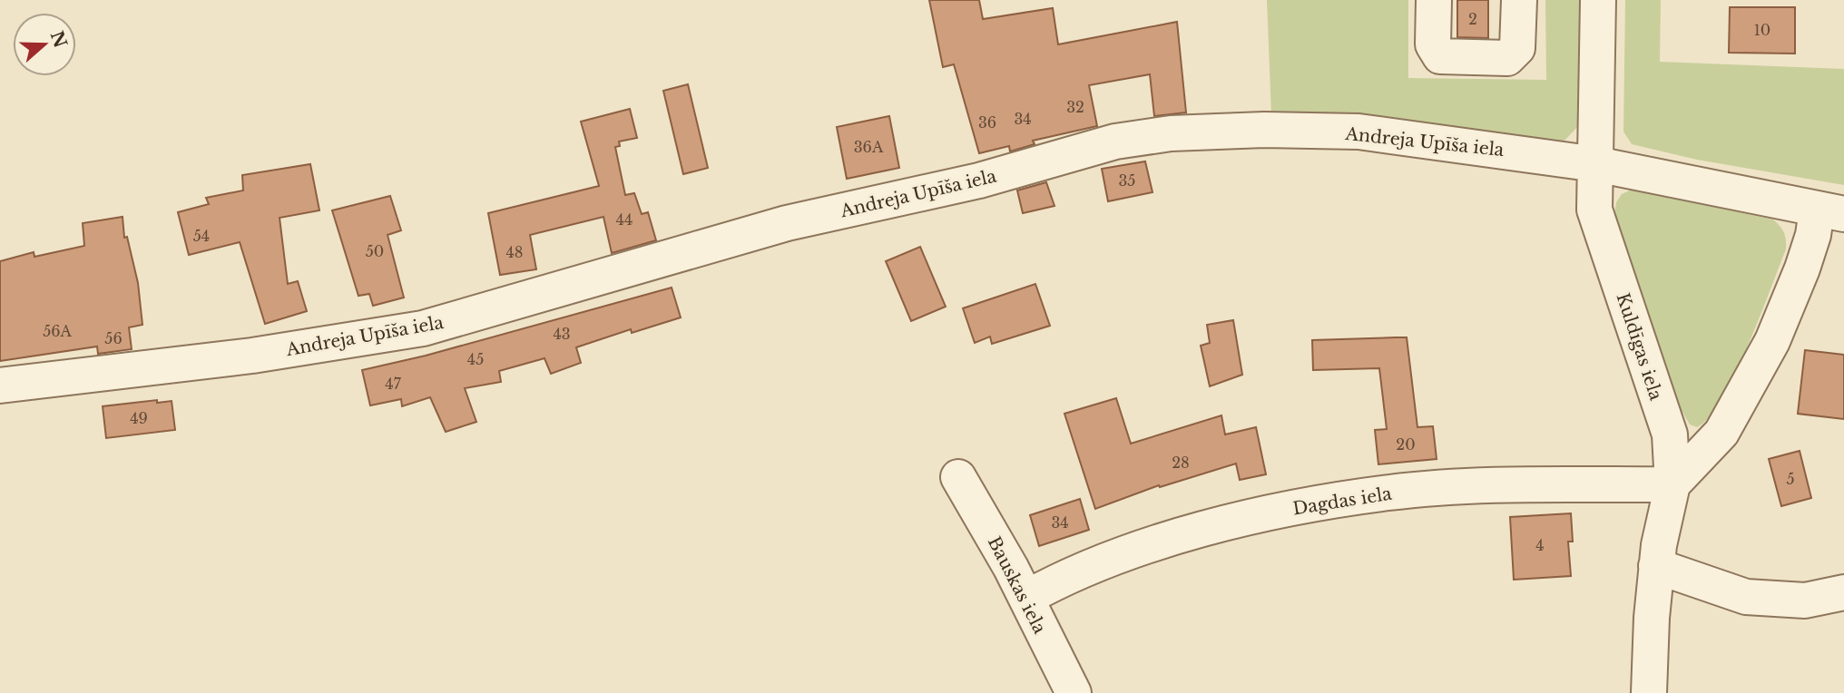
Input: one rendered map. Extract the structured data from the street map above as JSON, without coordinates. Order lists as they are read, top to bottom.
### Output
{
  "streets": {
    "street": [
      "Andreja Upīša iela",
      "Kuldīgas iela",
      "Dagdas iela",
      "Bauskas iela"
    ]
  },
  "crossings": [
    ["Andreja Upīša iela", "Kuldīgas iela"],
    ["Kuldīgas iela", "Dagdas iela"],
    ["Dagdas iela", "Bauskas iela"]
  ],
  "house_numbers": [
    "2",
    "10",
    "32",
    "34",
    "36",
    "36A",
    "35",
    "44",
    "54",
    "50",
    "48",
    "56A",
    "43",
    "56",
    "45",
    "47",
    "49",
    "20",
    "28",
    "5",
    "34",
    "4"
  ],
  "north": "right"
}
